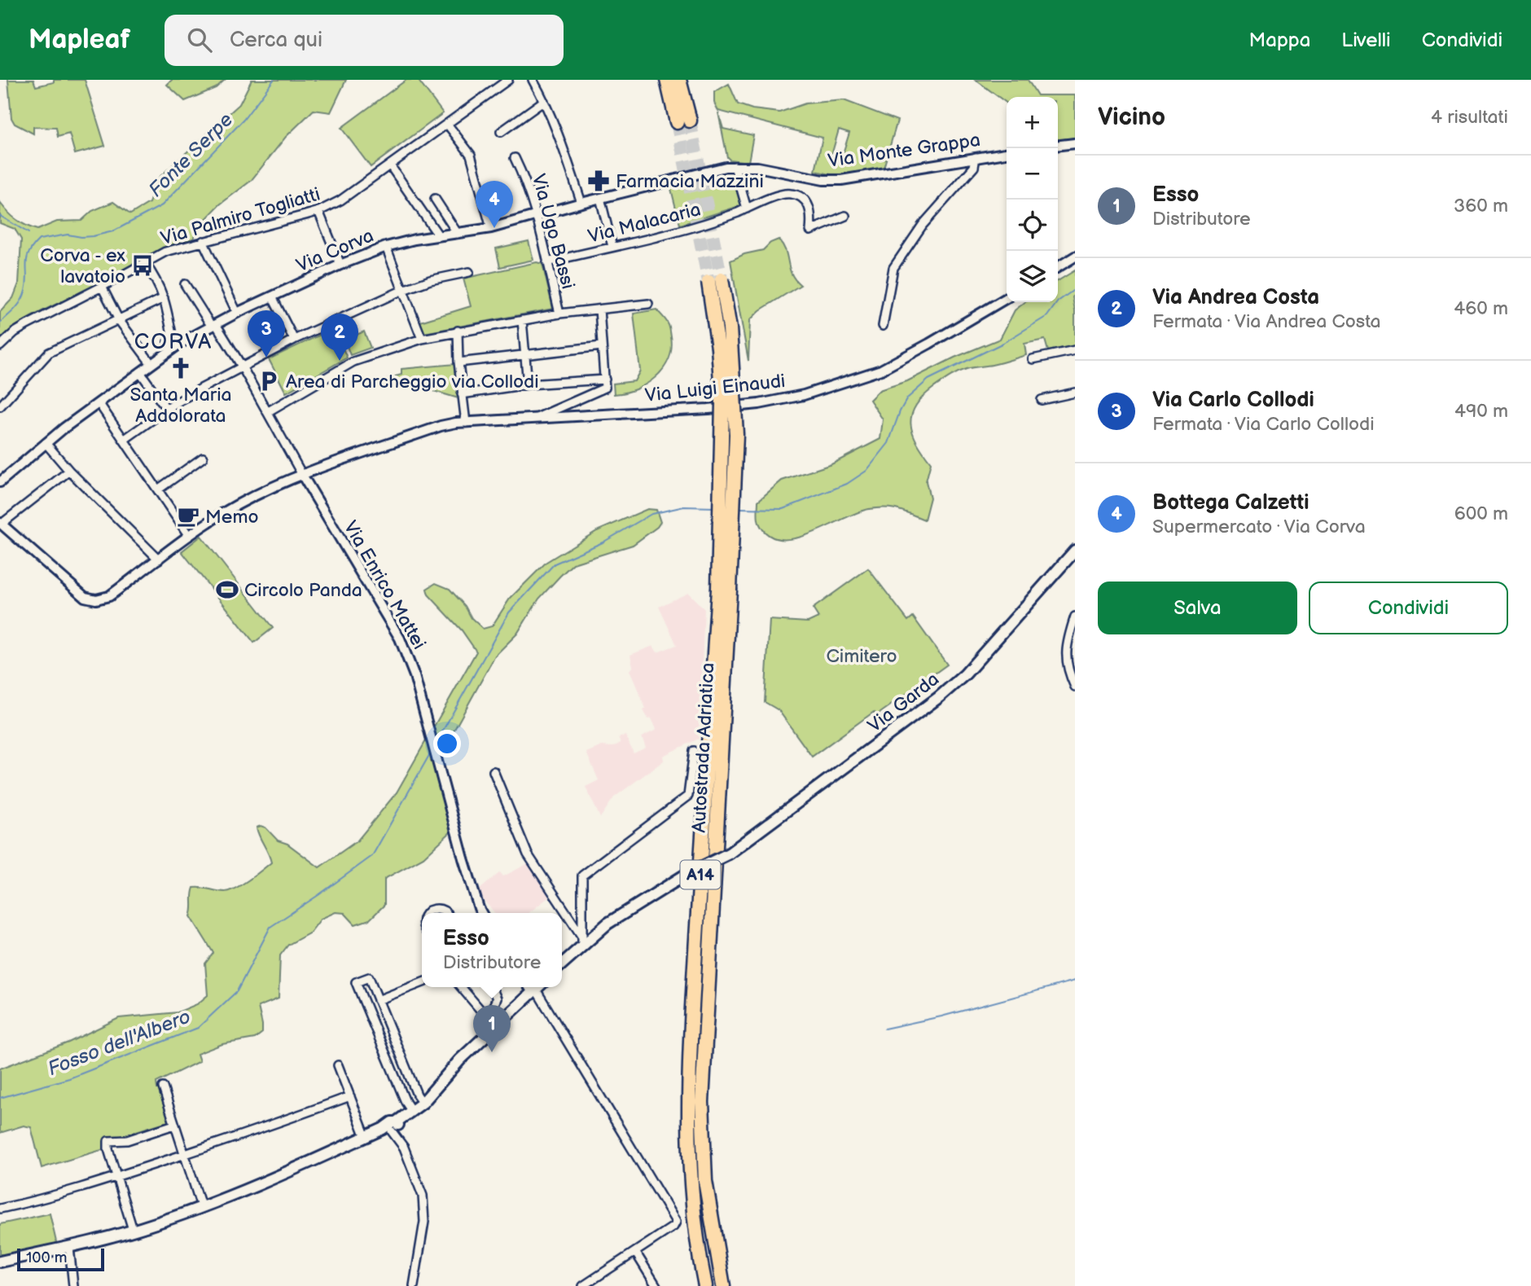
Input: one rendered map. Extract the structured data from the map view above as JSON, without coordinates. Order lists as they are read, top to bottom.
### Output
{
  "streets": {
    "highway": ["Autostrada Adriatica", "A14"],
    "main road": ["Via Garda"],
    "street": [
      "Via Monte Grappa",
      "Via Palmiro Togliatti",
      "Via Malacaria",
      "Via Ugo Bassi",
      "Via Corva",
      "Via Luigi Einaudi",
      "Via Enrico Mattei"
    ]
  },
  "crossings": [
    ["Via Monte Grappa", "Via Corva"],
    ["Via Malacaria", "Via Ugo Bassi"],
    ["Via Ugo Bassi", "Via Corva"],
    ["Via Corva", "Via Enrico Mattei"],
    ["Via Luigi Einaudi", "Via Enrico Mattei"]
  ],
  "districts": ["CORVA"],
  "water": ["Fonte Serpe", "Fosso dell'Albero"],
  "parks": ["Cimitero"],
  "places": {
    "pharmacy": ["Farmacia Mazzini"],
    "bus stop": ["Corva - ex lavatoio"],
    "church": ["Santa Maria Addolorata"],
    "parking": ["Area di Parcheggio via Collodi"],
    "cafe": ["Memo"],
    "sports": ["Circolo Panda"]
  },
  "scale_bar": "100 m",
  "page": {
    "header": "Mapleaf",
    "search": "Cerca qui",
    "nav": ["Mappa", "Livelli", "Condividi"],
    "heading": ["Vicino", "4 risultati"],
    "map_buttons": ["+", "−"],
    "list": [
      {
        "mark": "1",
        "name": "Esso",
        "note": "Distributore",
        "value": "360 m"
      },
      {
        "mark": "2",
        "name": "Via Andrea Costa",
        "note": "Fermata · Via Andrea Costa",
        "value": "460 m"
      },
      {
        "mark": "3",
        "name": "Via Carlo Collodi",
        "note": "Fermata · Via Carlo Collodi",
        "value": "490 m"
      },
      {
        "mark": "4",
        "name": "Bottega Calzetti",
        "note": "Supermercato · Via Corva",
        "value": "600 m"
      }
    ],
    "pins": [
      "4",
      "3",
      "2",
      "1"
    ],
    "buttons": ["Salva", "Condividi"],
    "popup": ["Esso", "Distributore"],
    "scale": "100 m"
  }
}
